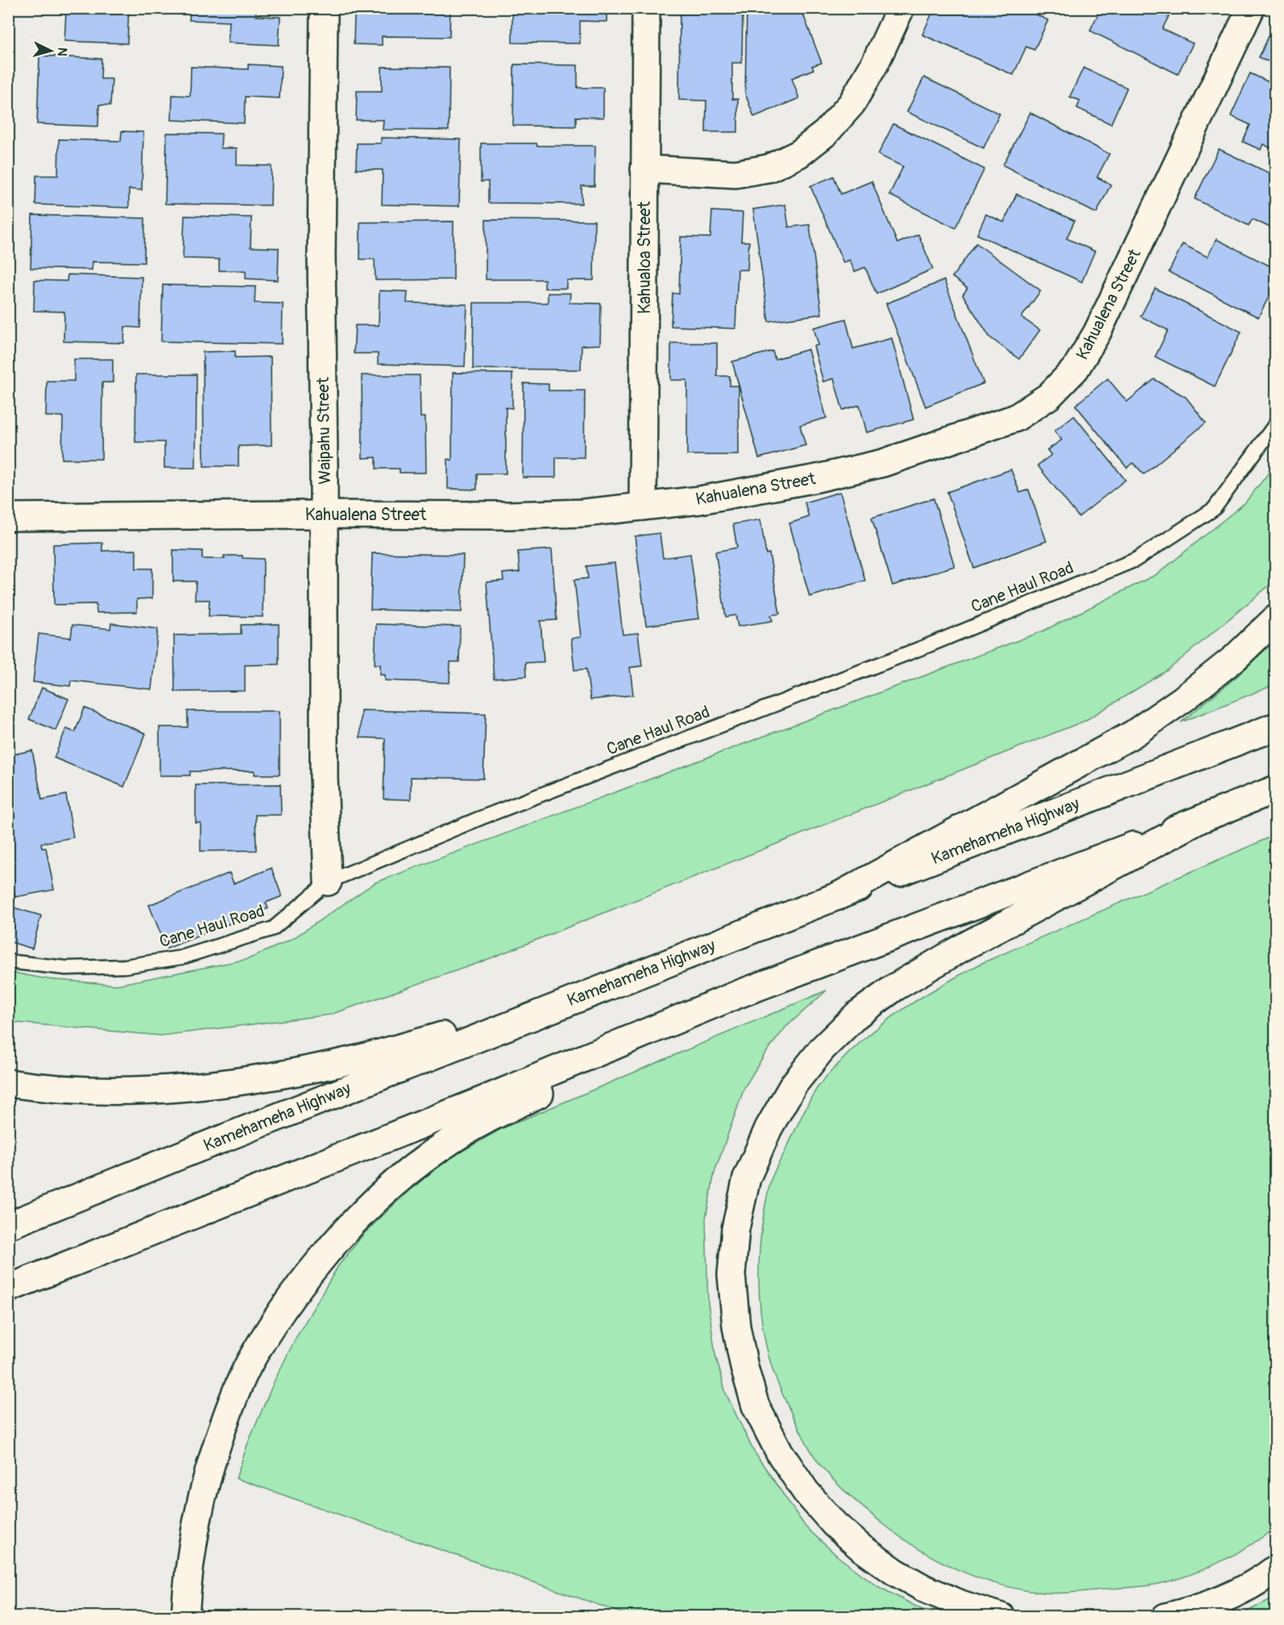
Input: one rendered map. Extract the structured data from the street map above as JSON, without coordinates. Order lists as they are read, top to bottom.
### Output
{
  "streets": {
    "main road": [
      "Kahualoa Street",
      "Kahualena Street",
      "Waipahu Street",
      "Kamehameha Highway"
    ],
    "lane": ["Cane Haul Road"]
  },
  "crossings": [
    ["Kahualoa Street", "Kahualena Street"],
    ["Kahualena Street", "Waipahu Street"],
    ["Waipahu Street", "Cane Haul Road"]
  ],
  "north": "right"
}
